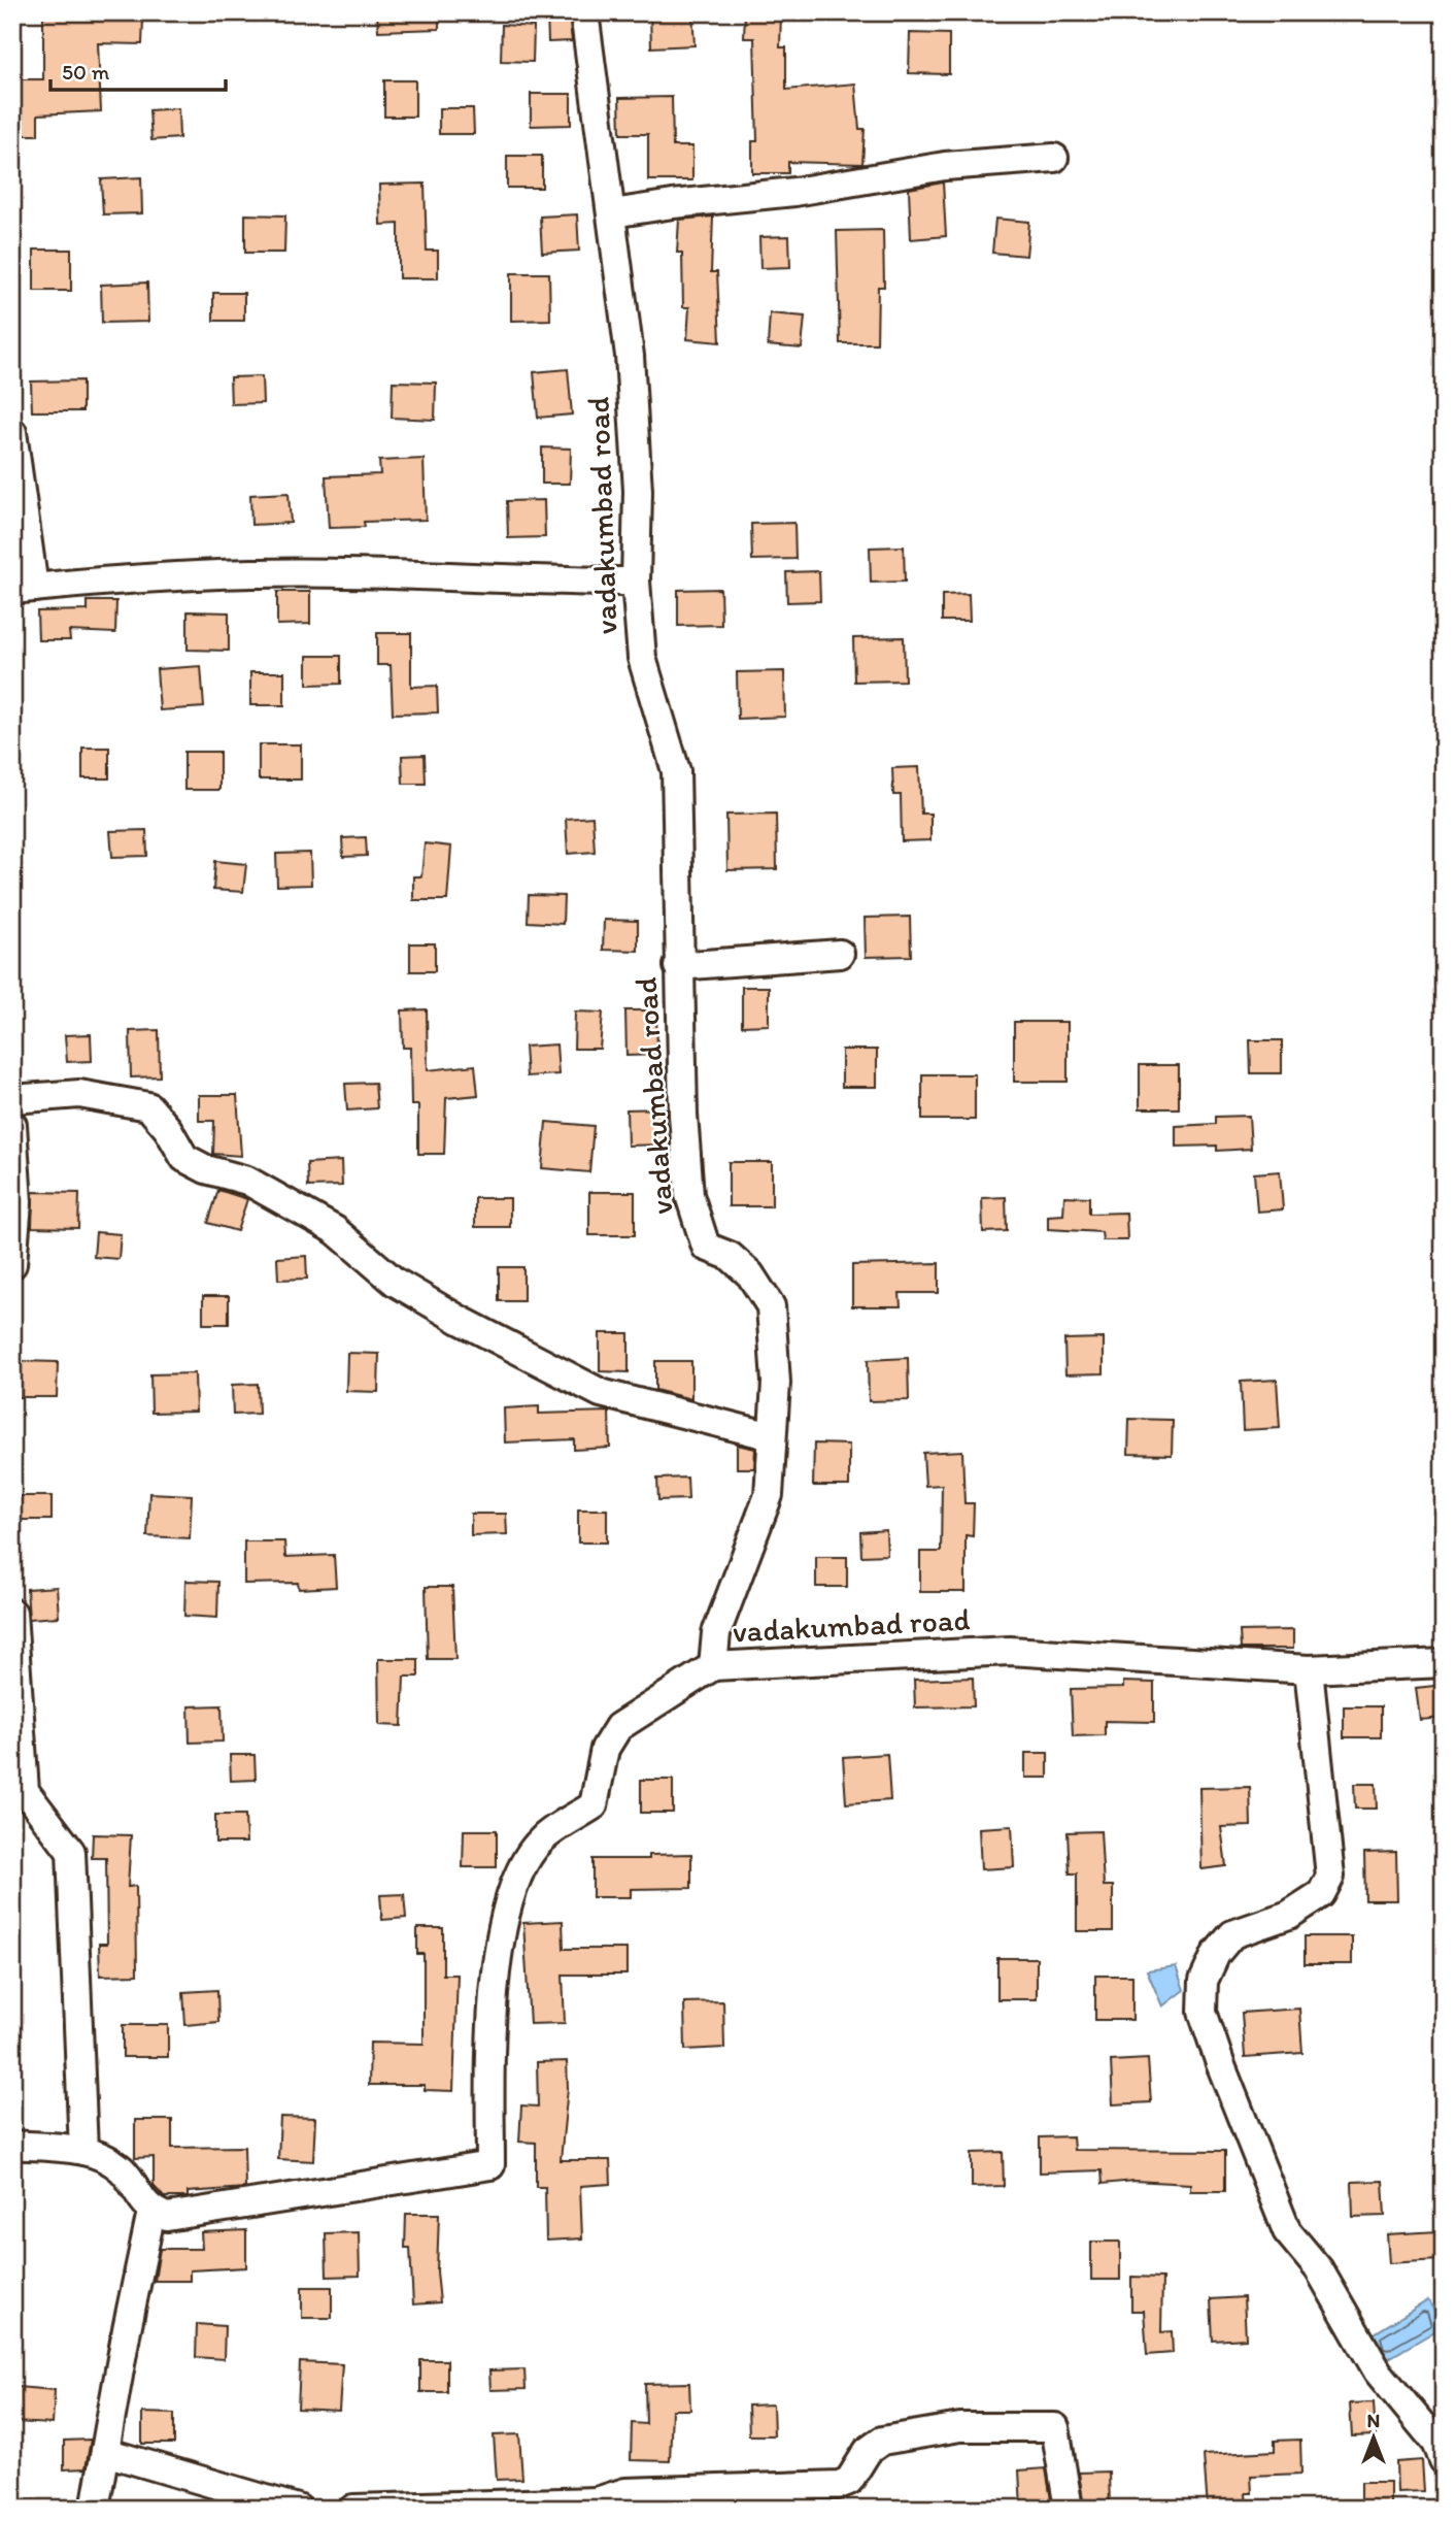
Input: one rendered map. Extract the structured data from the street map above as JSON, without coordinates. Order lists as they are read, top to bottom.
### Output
{
  "streets": {
    "street": ["vadakumbad road"]
  },
  "scale_bar": "50 m",
  "north": "top"
}
